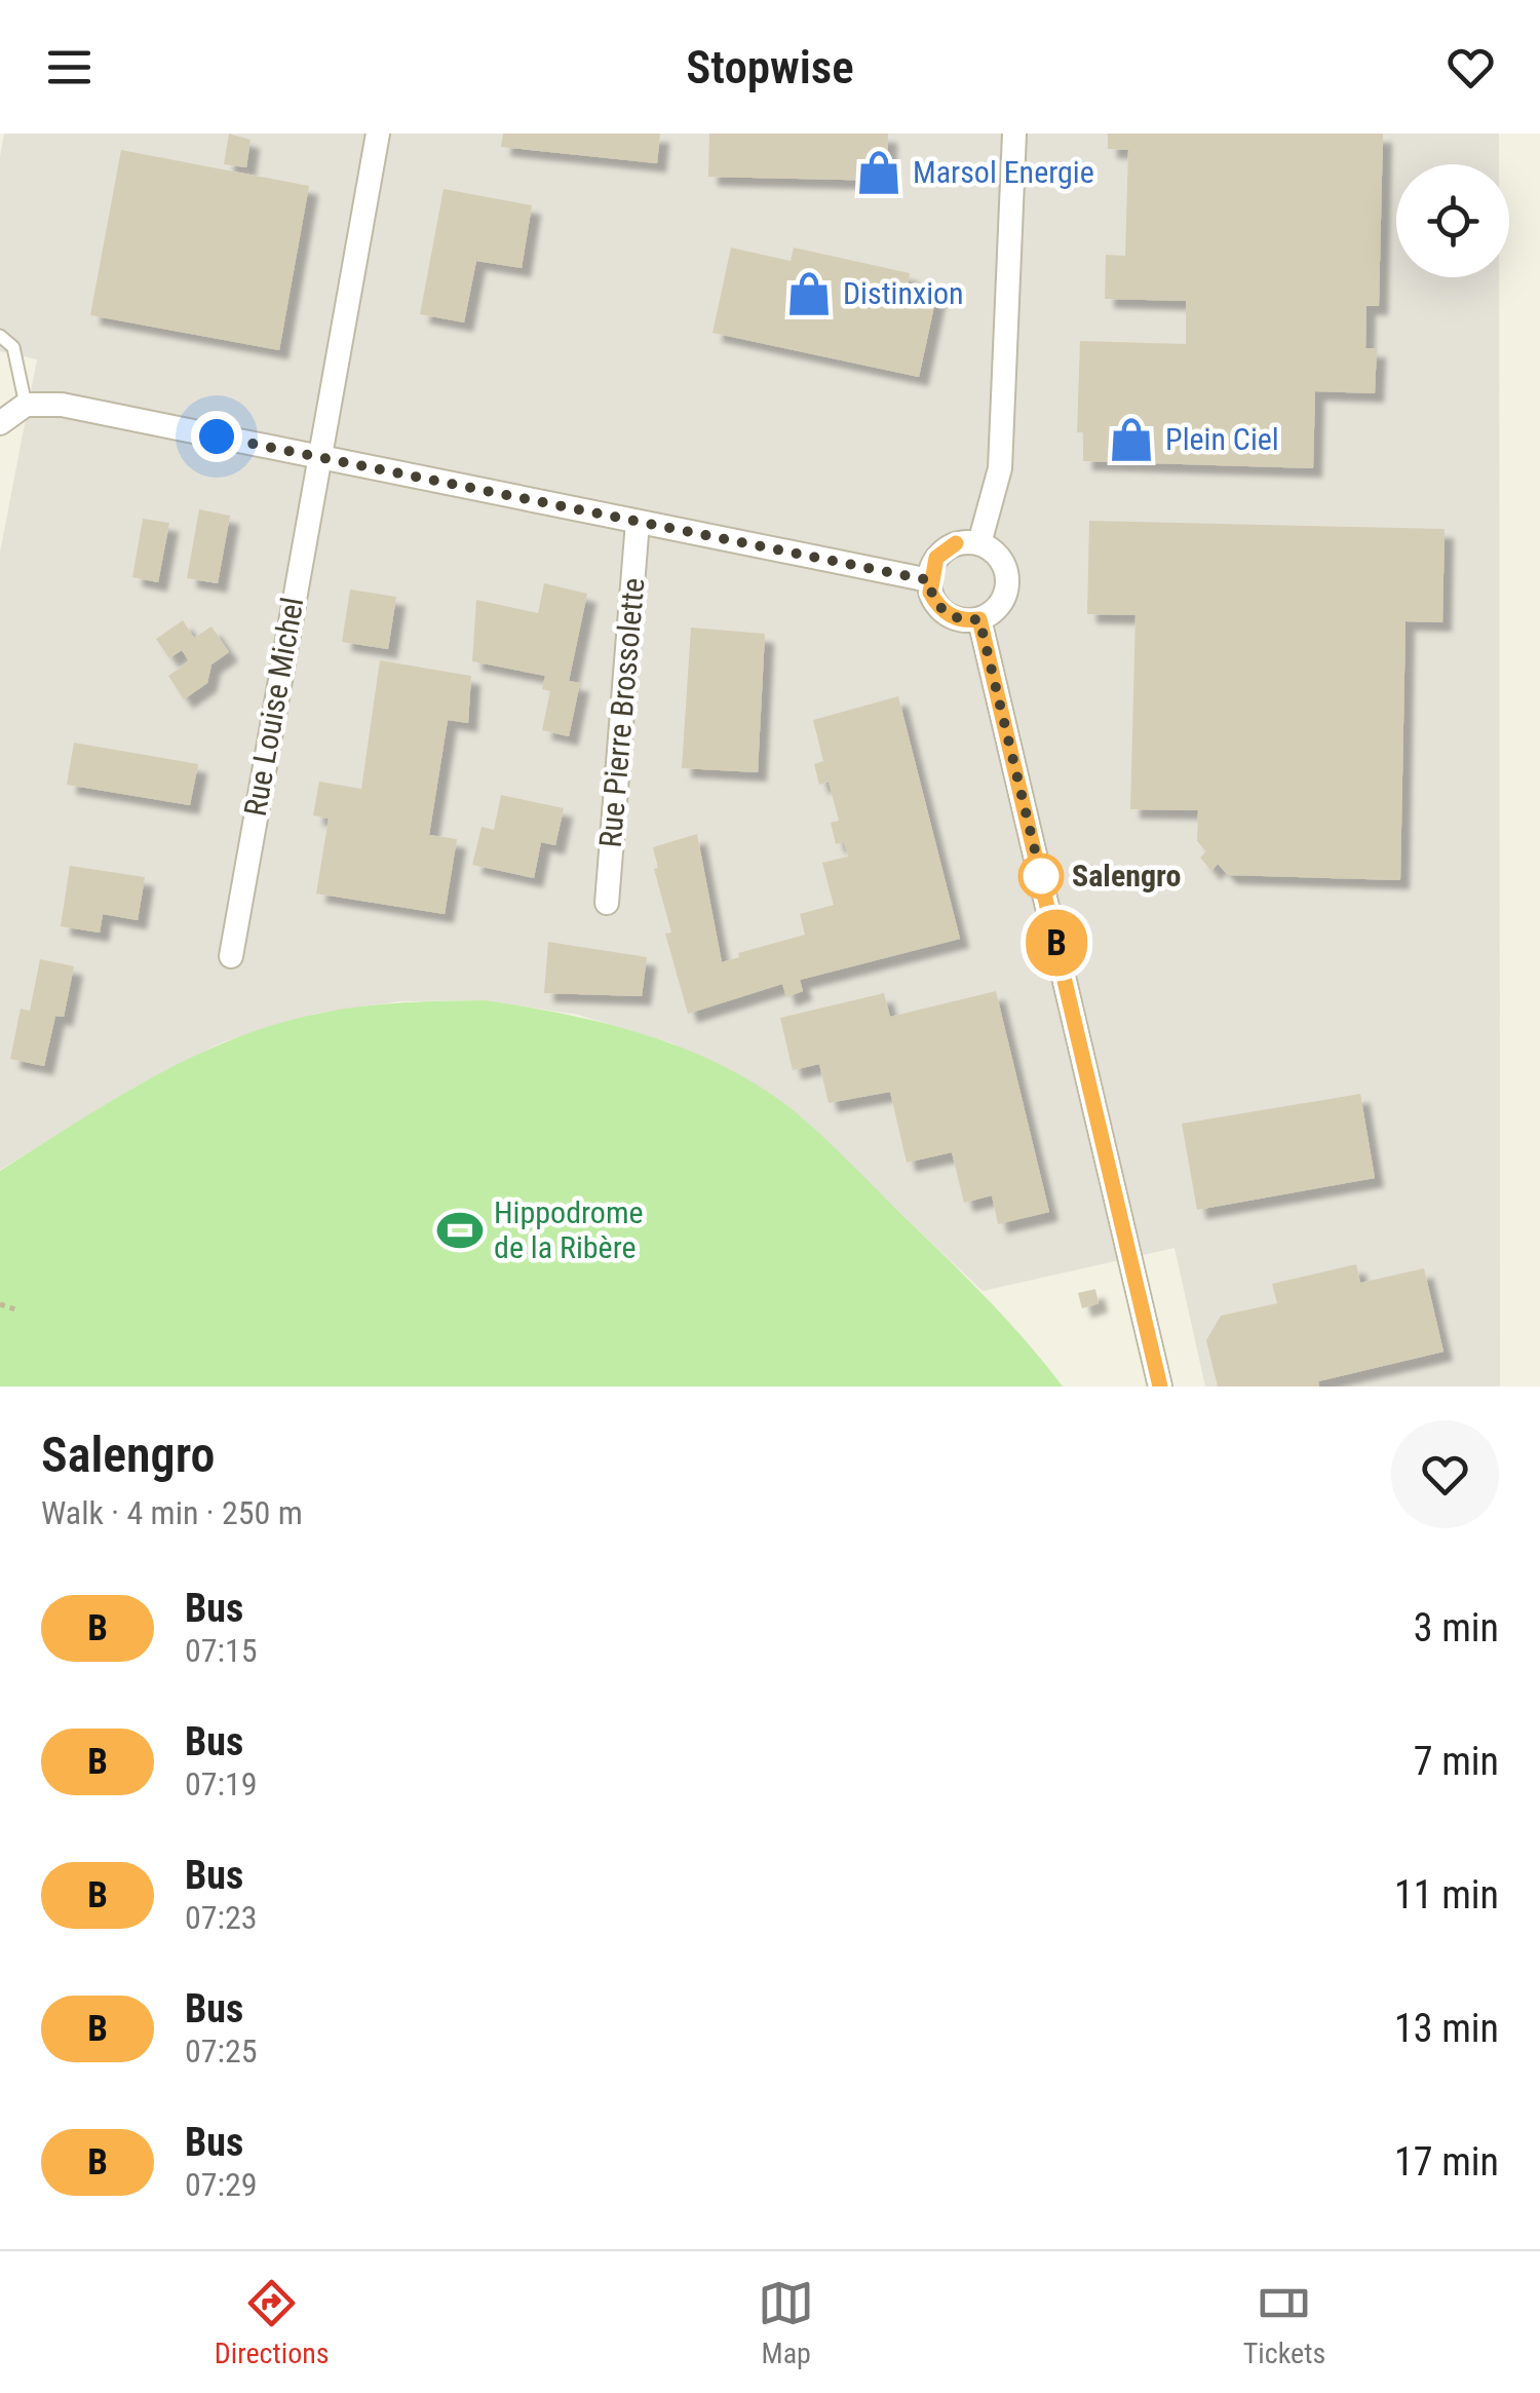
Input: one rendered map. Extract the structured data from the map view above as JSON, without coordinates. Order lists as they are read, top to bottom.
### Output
{
  "streets": {
    "street": ["Rue Louise Michel", "Rue Pierre Brossolette"]
  },
  "places": {
    "shop": ["Marsol Energie", "Distinxion", "Plein Ciel"],
    "other": ["Salengro"],
    "sports": ["Hippodrome de la Ribère"]
  },
  "lines": ["bus line B"],
  "page": {
    "header": "Stopwise",
    "on_map": "B",
    "heading": ["Salengro", "Walk · 4 min · 250 m"],
    "list": [
      {
        "mark": "B",
        "name": "Bus",
        "note": "07:15",
        "value": "3 min"
      },
      {
        "mark": "B",
        "name": "Bus",
        "note": "07:19",
        "value": "7 min"
      },
      {
        "mark": "B",
        "name": "Bus",
        "note": "07:23",
        "value": "11 min"
      },
      {
        "mark": "B",
        "name": "Bus",
        "note": "07:25",
        "value": "13 min"
      },
      {
        "mark": "B",
        "name": "Bus",
        "note": "07:29",
        "value": "17 min"
      }
    ],
    "tabs": ["Directions", "Map", "Tickets"]
  }
}
